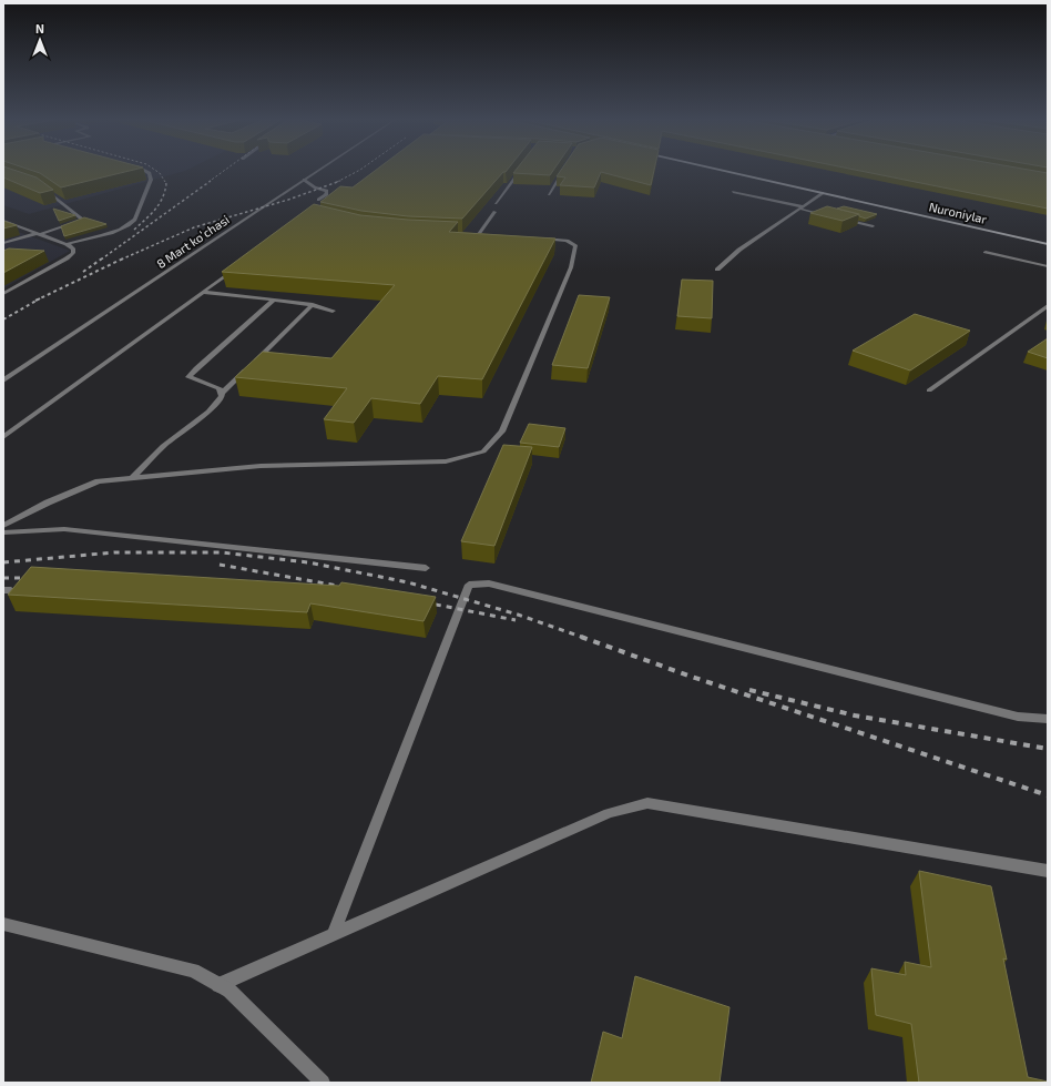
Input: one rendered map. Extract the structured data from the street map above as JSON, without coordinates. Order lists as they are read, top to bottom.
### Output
{
  "streets": {
    "main road": ["Nuroniylar"],
    "street": ["8 Mart koʻchasi"]
  },
  "north": "top"
}
